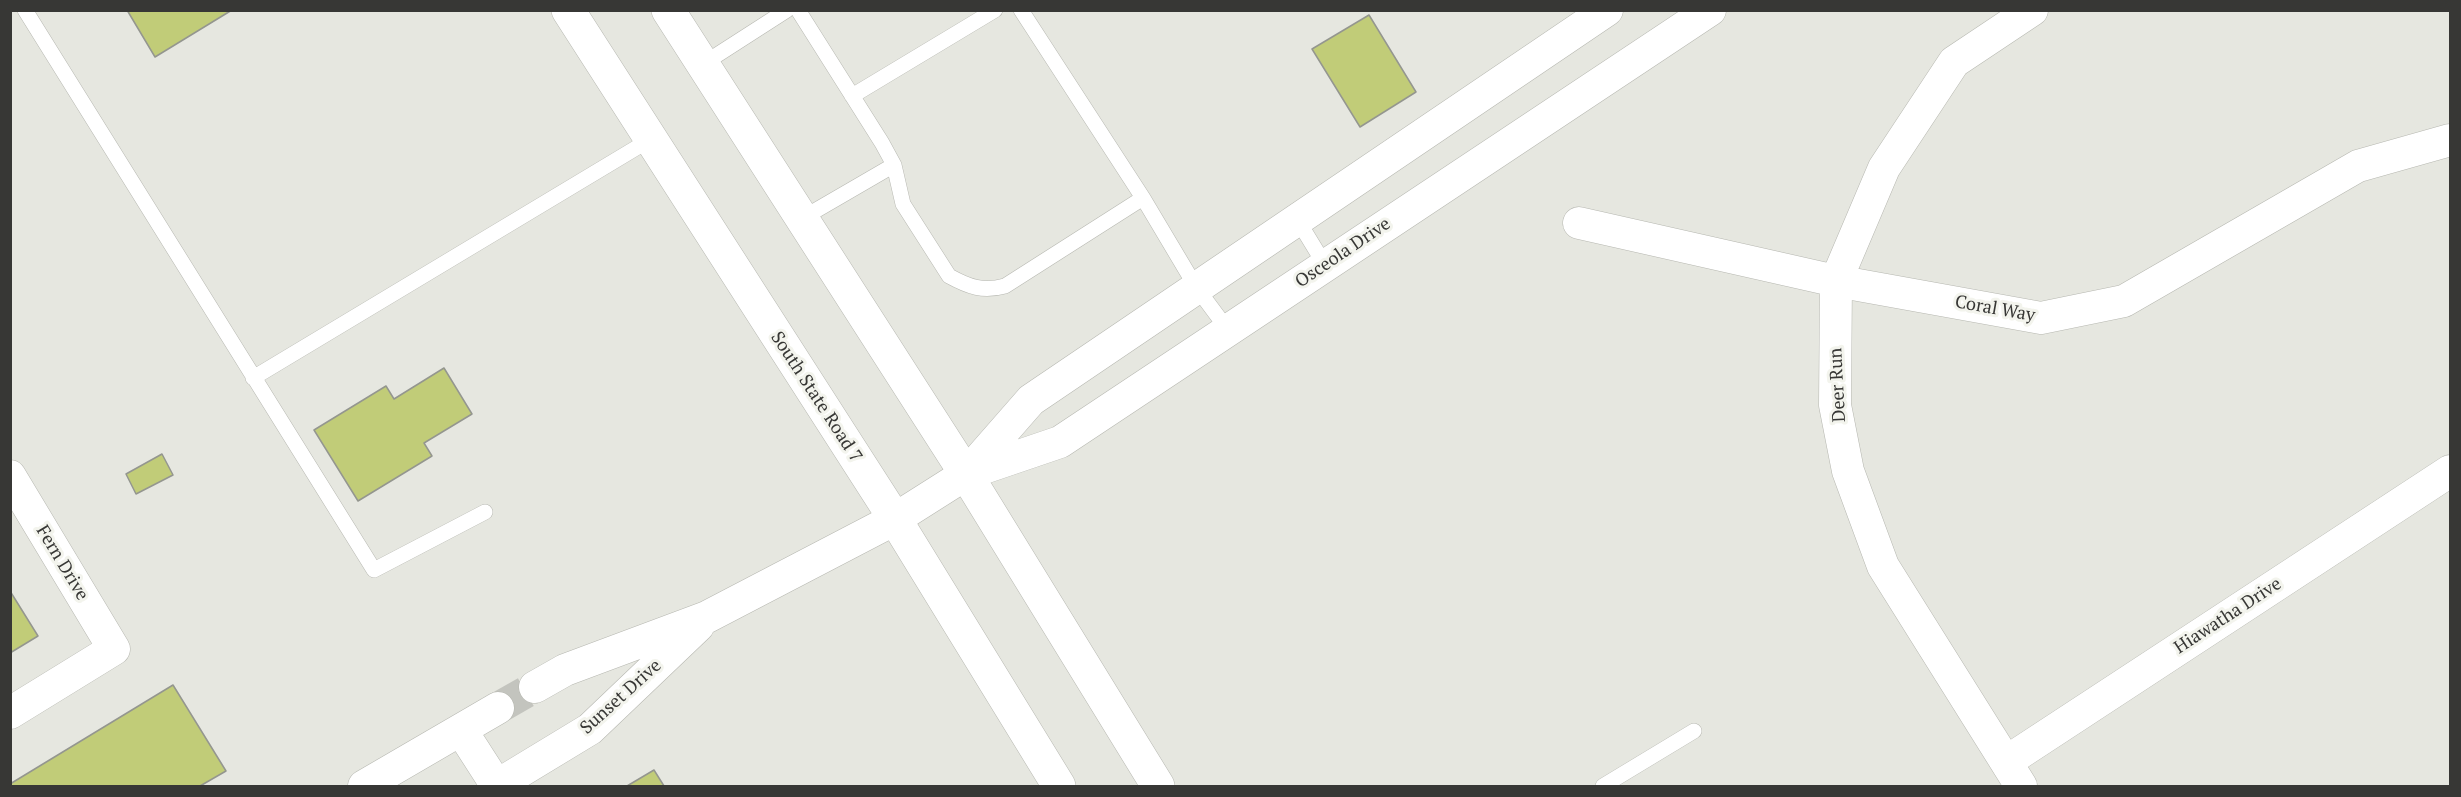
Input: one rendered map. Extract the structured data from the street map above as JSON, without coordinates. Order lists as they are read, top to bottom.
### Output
{
  "streets": {
    "main road": ["South State Road 7"],
    "street": [
      "Osceola Drive",
      "Coral Way",
      "Deer Run",
      "Fern Drive",
      "Hiawatha Drive",
      "Sunset Drive"
    ]
  },
  "crossings": [
    ["Osceola Drive", "South State Road 7"],
    ["Osceola Drive", "Sunset Drive"],
    ["Coral Way", "Deer Run"],
    ["Deer Run", "Hiawatha Drive"],
    ["South State Road 7", "Sunset Drive"]
  ]
}
